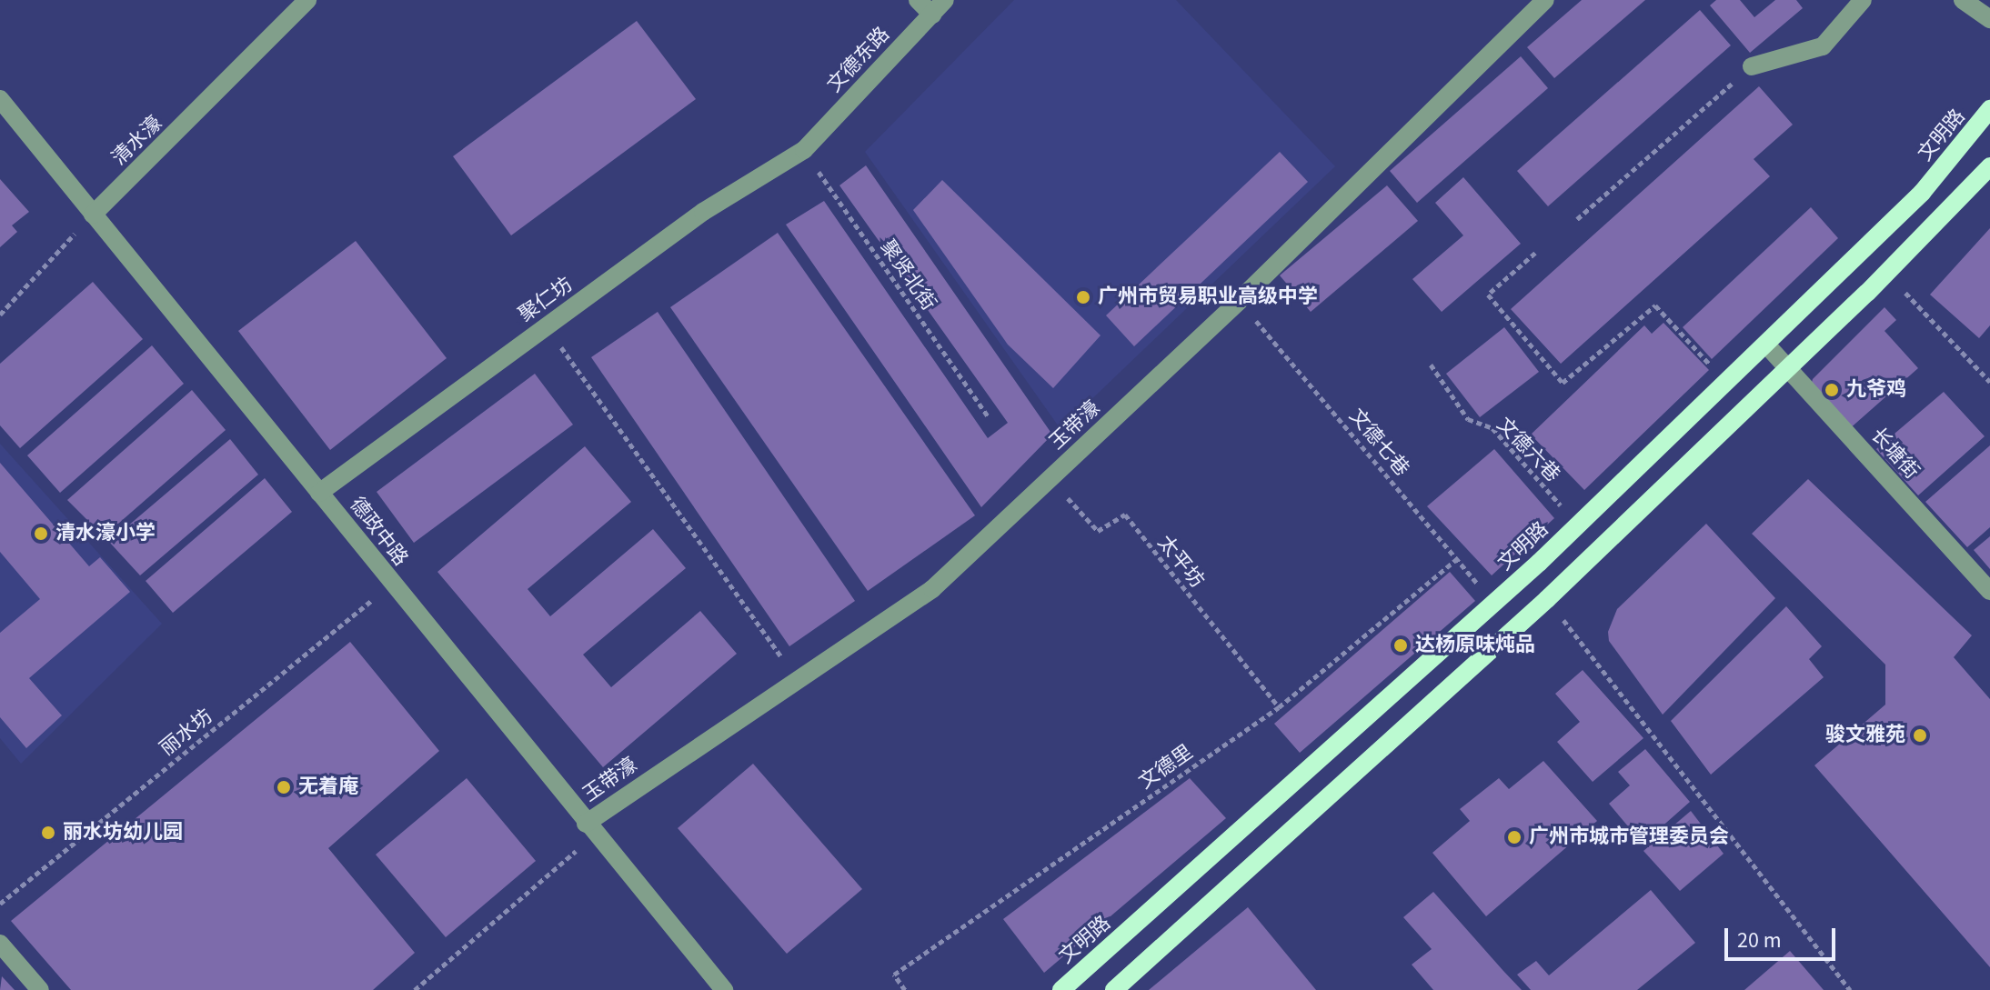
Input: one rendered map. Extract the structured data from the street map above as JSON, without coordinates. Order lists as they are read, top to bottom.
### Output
{
  "streets": {
    "main road": ["文明路"],
    "street": [
      "文德东路",
      "清水濠",
      "聚仁坊",
      "玉带濠",
      "长塘街",
      "德政中路"
    ],
    "path": [
      "聚贤北街",
      "文德七巷",
      "文德六巷",
      "太平坊",
      "丽水坊",
      "文德里"
    ]
  },
  "crossings": [
    ["文德东路", "聚贤北街"],
    ["文德东路", "聚仁坊"],
    ["文明路", "文德七巷"],
    ["文明路", "文德六巷"],
    ["文明路", "长塘街"],
    ["清水濠", "德政中路"],
    ["聚贤北街", "聚仁坊"],
    ["聚仁坊", "德政中路"],
    ["玉带濠", "文德七巷"],
    ["玉带濠", "德政中路"],
    ["玉带濠", "太平坊"],
    ["文德七巷", "文德里"],
    ["德政中路", "丽水坊"],
    ["太平坊", "文德里"]
  ],
  "places": [
    "广州市贸易职业高级中学",
    "九爷鸡",
    "清水濠小学",
    "达杨原味炖品",
    "骏文雅苑",
    "无着庵",
    "丽水坊幼儿园",
    "广州市城市管理委员会"
  ],
  "scale_bar": "20 m"
}
